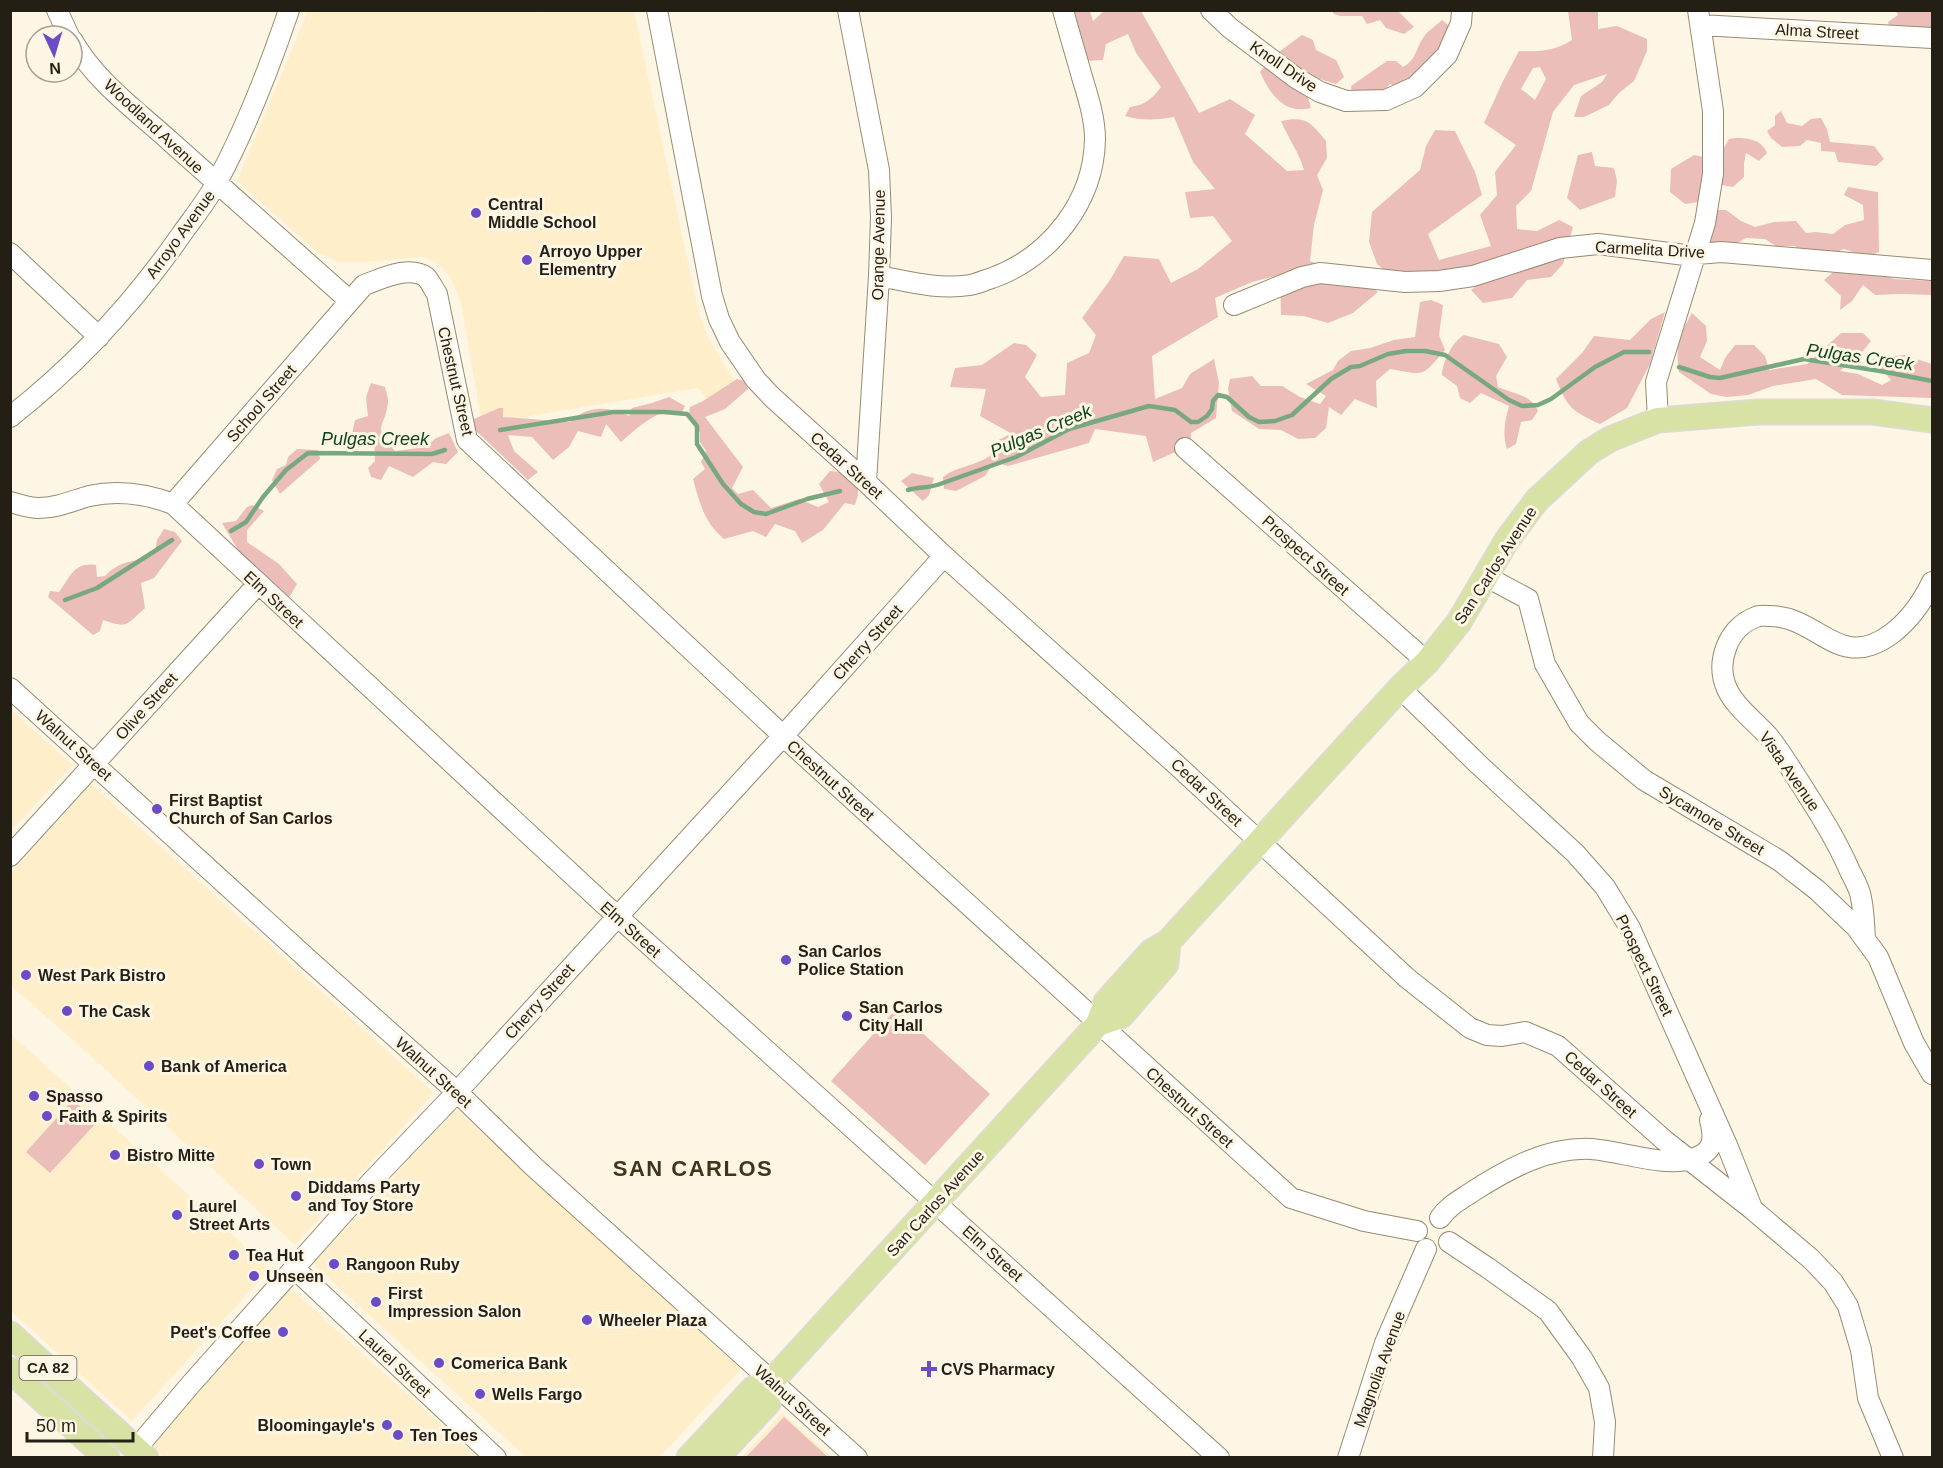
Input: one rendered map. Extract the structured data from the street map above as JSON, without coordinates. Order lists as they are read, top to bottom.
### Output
{
  "streets": {
    "main road": ["San Carlos Avenue", "CA 82"],
    "street": [
      "Alma Street",
      "Knoll Drive",
      "Woodland Avenue",
      "Arroyo Avenue",
      "Orange Avenue",
      "Carmelita Drive",
      "Chestnut Street",
      "School Street",
      "Cedar Street",
      "Prospect Street",
      "Elm Street",
      "Cherry Street",
      "Olive Street",
      "Walnut Street",
      "Vista Avenue",
      "Sycamore Street",
      "Laurel Street",
      "Magnolia Avenue"
    ]
  },
  "crossings": [
    ["Woodland Avenue", "Arroyo Avenue"],
    ["Woodland Avenue", "Chestnut Street"],
    ["Woodland Avenue", "School Street"],
    ["Orange Avenue", "Cedar Street"],
    ["Chestnut Street", "School Street"],
    ["Chestnut Street", "San Carlos Avenue"],
    ["Chestnut Street", "Cherry Street"],
    ["Chestnut Street", "Magnolia Avenue"],
    ["School Street", "Elm Street"],
    ["Cedar Street", "Prospect Street"],
    ["Cedar Street", "San Carlos Avenue"],
    ["Cedar Street", "Cherry Street"],
    ["Prospect Street", "San Carlos Avenue"],
    ["San Carlos Avenue", "Elm Street"],
    ["San Carlos Avenue", "Walnut Street"],
    ["San Carlos Avenue", "Sycamore Street"],
    ["Elm Street", "Cherry Street"],
    ["Elm Street", "Olive Street"],
    ["Cherry Street", "Walnut Street"],
    ["Cherry Street", "Laurel Street"],
    ["Cherry Street", "CA 82"],
    ["Olive Street", "Walnut Street"],
    ["Vista Avenue", "Sycamore Street"]
  ],
  "districts": ["SAN CARLOS"],
  "water": ["Pulgas Creek"],
  "places": {
    "other": [
      "Central Middle School",
      "Arroyo Upper Elementry",
      "First Baptist Church of San Carlos",
      "San Carlos Police Station",
      "West Park Bistro",
      "The Cask",
      "San Carlos City Hall",
      "Bank of America",
      "Spasso",
      "Faith & Spirits",
      "Bistro Mitte",
      "Town",
      "Diddams Party and Toy Store",
      "Laurel Street Arts",
      "Tea Hut",
      "Rangoon Ruby",
      "Unseen",
      "First Impression Salon",
      "Wheeler Plaza",
      "Peet's Coffee",
      "Comerica Bank",
      "Wells Fargo",
      "Bloomingayle's",
      "Ten Toes"
    ],
    "health": ["CVS Pharmacy"]
  },
  "scale_bar": "50 m",
  "north": "bottom"
}
